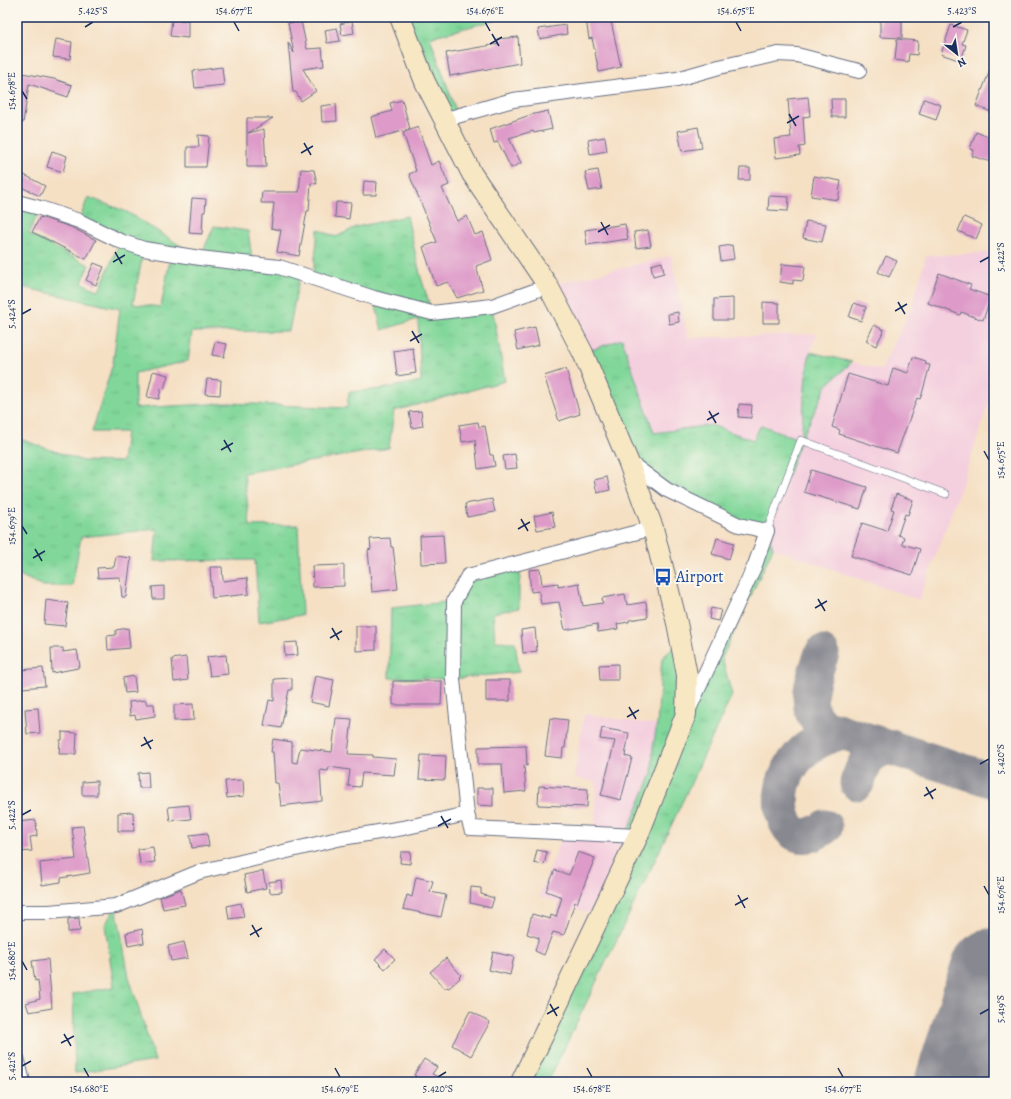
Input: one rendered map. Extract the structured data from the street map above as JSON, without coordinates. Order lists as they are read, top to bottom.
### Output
{
  "places": {
    "bus stop": ["Airport"]
  },
  "north": "bottom right",
  "coordinates": [
    "5.425°S",
    "154.677°E",
    "154.676°E",
    "154.675°E",
    "5.423°S",
    "154.678°E",
    "5.422°S",
    "5.424°S",
    "154.679°E",
    "5.420°S",
    "154.680°E",
    "5.419°S",
    "5.421°S"
  ]
}
